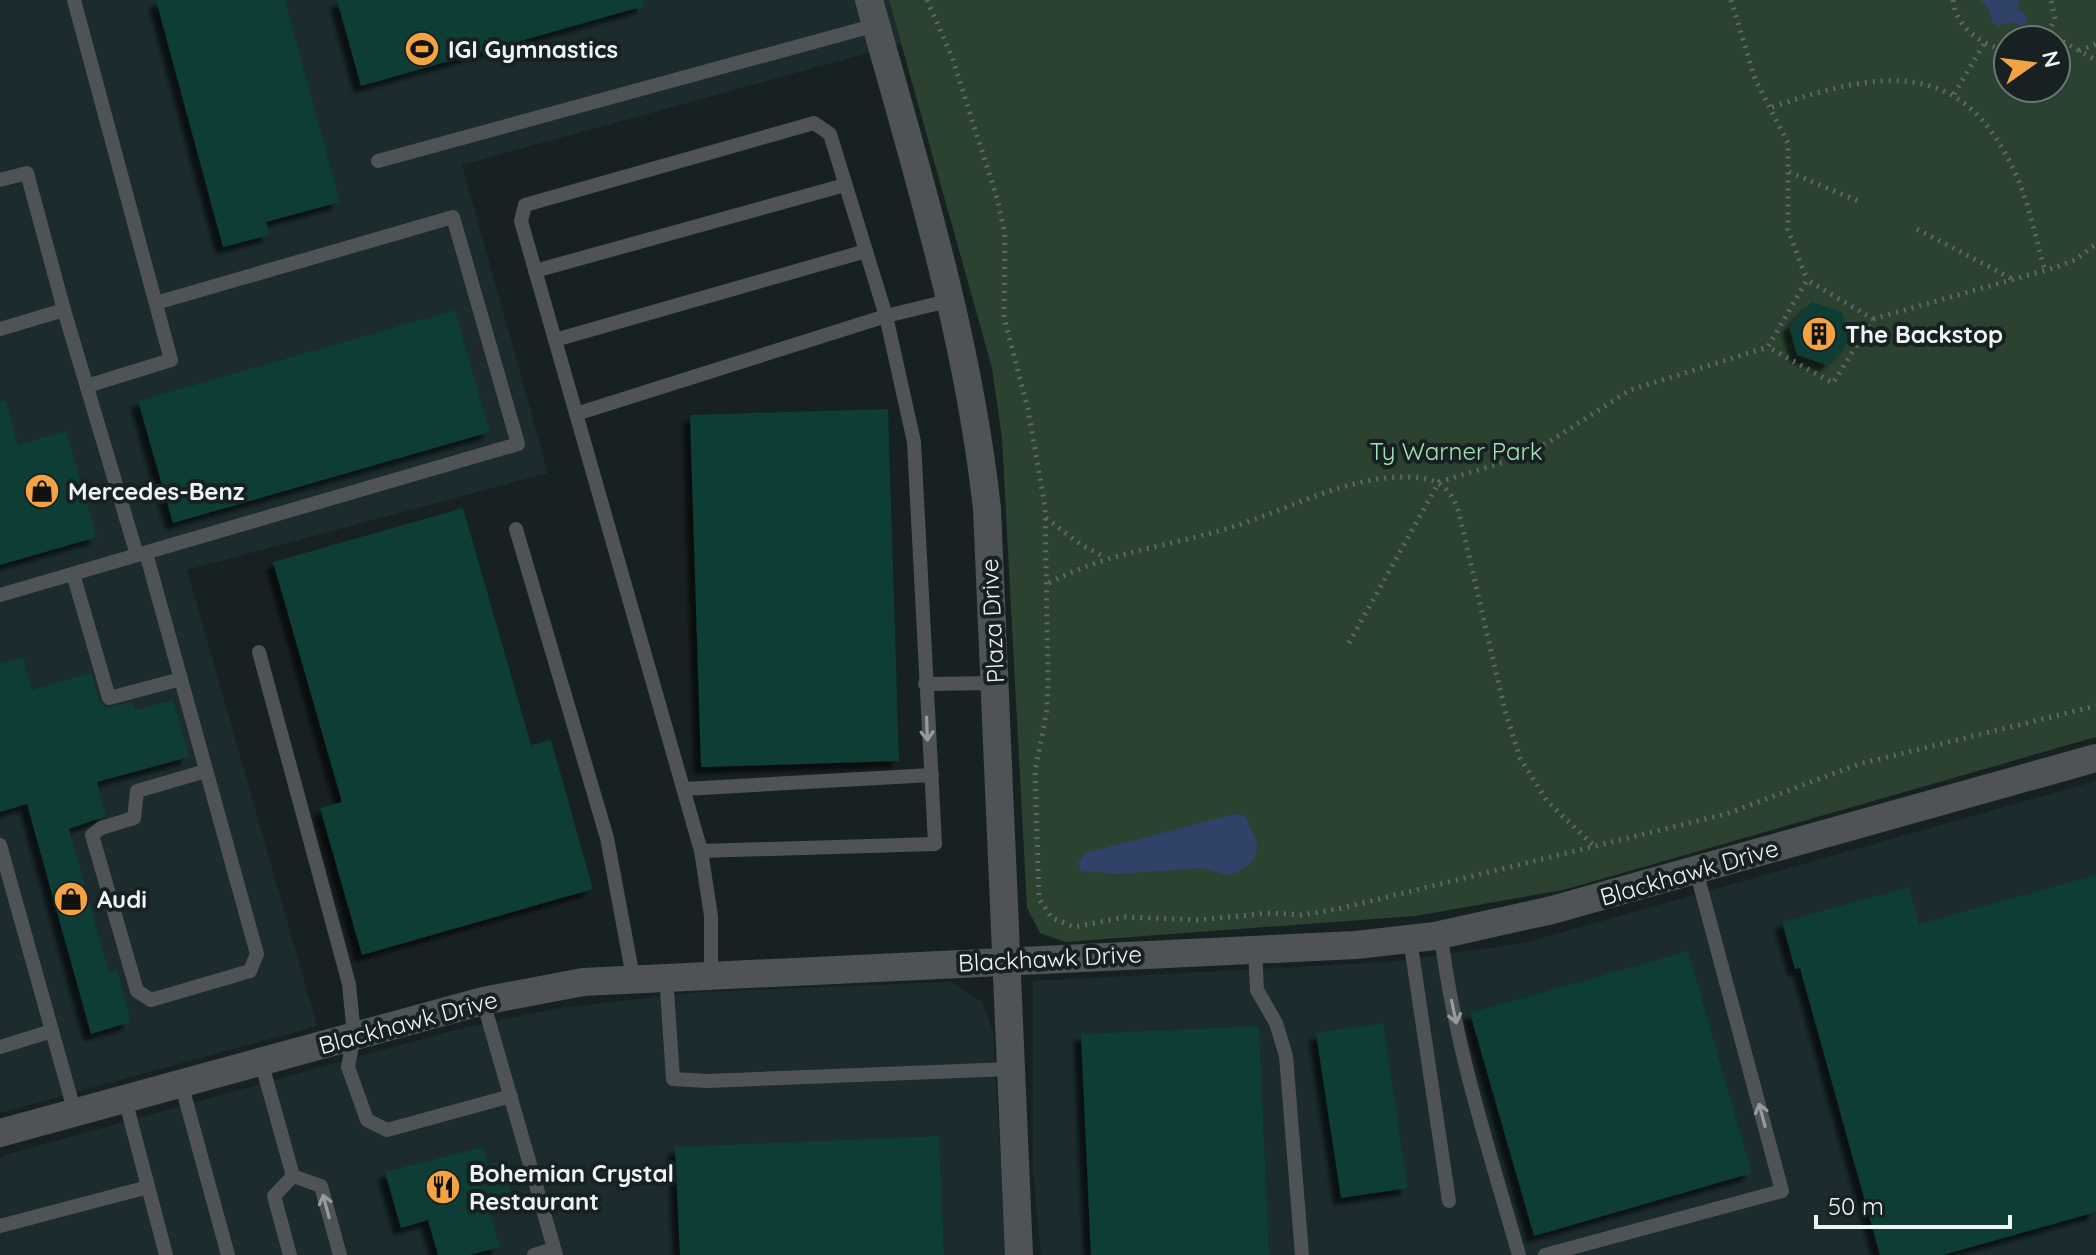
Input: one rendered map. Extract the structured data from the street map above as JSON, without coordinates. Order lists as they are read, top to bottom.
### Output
{
  "streets": {
    "street": ["Plaza Drive", "Blackhawk Drive"]
  },
  "crossings": [
    ["Plaza Drive", "Blackhawk Drive"]
  ],
  "parks": ["Ty Warner Park"],
  "places": {
    "sports": ["IGI Gymnastics"],
    "building": ["The Backstop"],
    "shop": ["Mercedes-Benz", "Audi"],
    "restaurant": ["Bohemian Crystal Restaurant"]
  },
  "scale_bar": "50 m",
  "north": "right"
}
